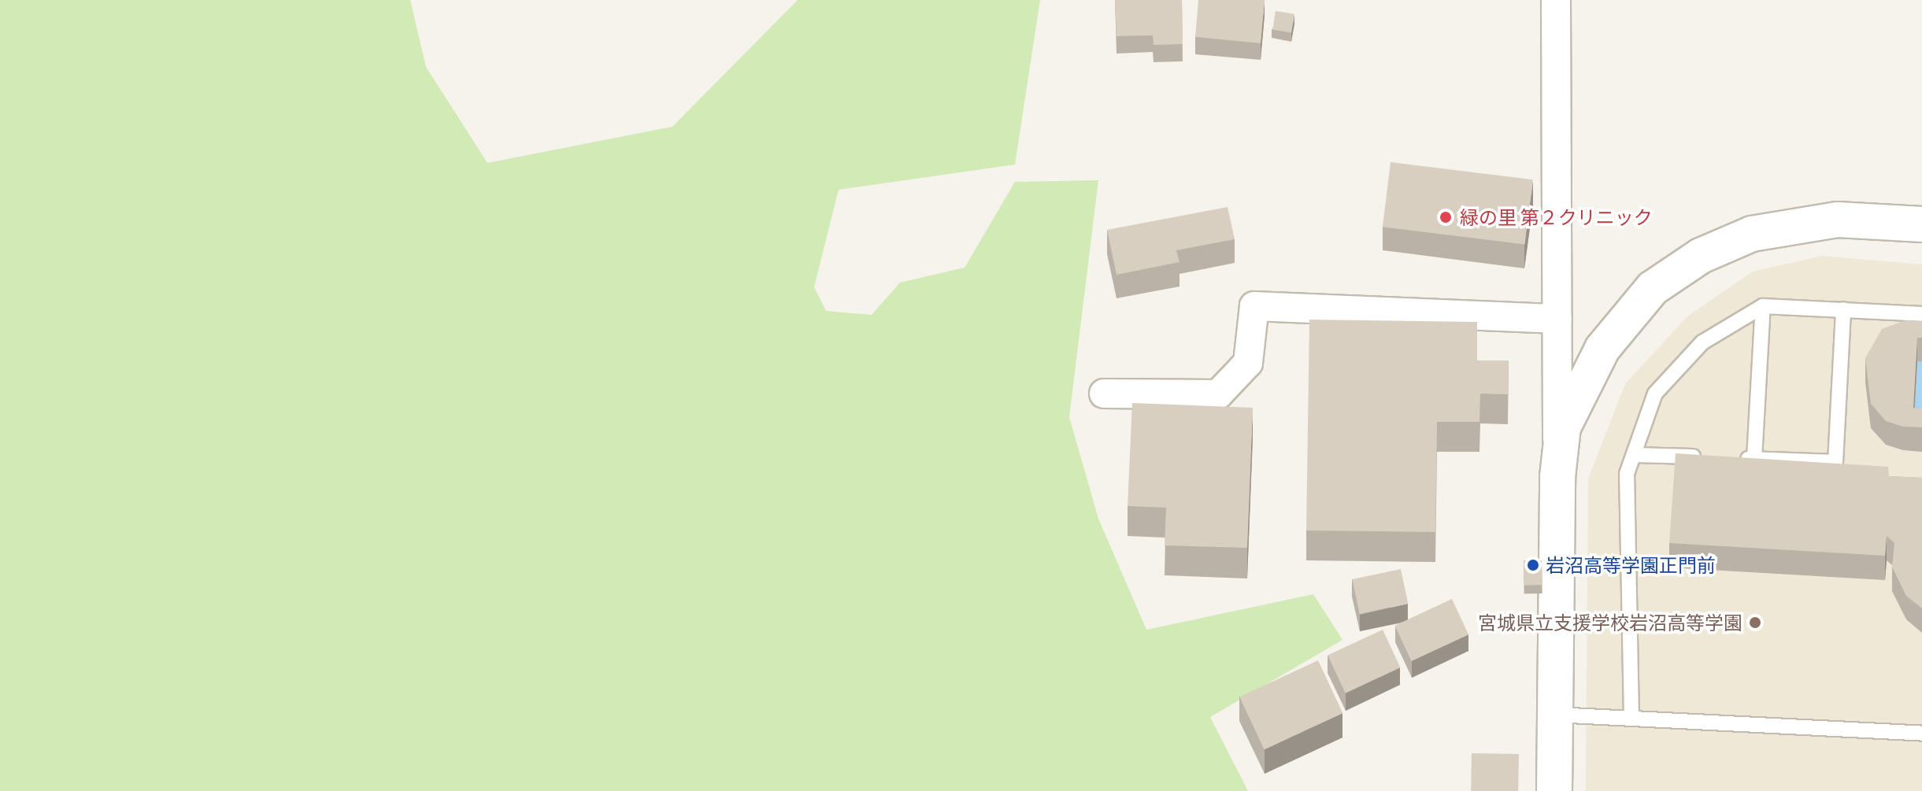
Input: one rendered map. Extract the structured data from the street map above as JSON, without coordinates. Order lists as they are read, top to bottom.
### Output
{
  "places": ["緑の里 第２クリニック", "岩沼高等学園正門前", "宮城県立支援学校岩沼高等学園"]
}
